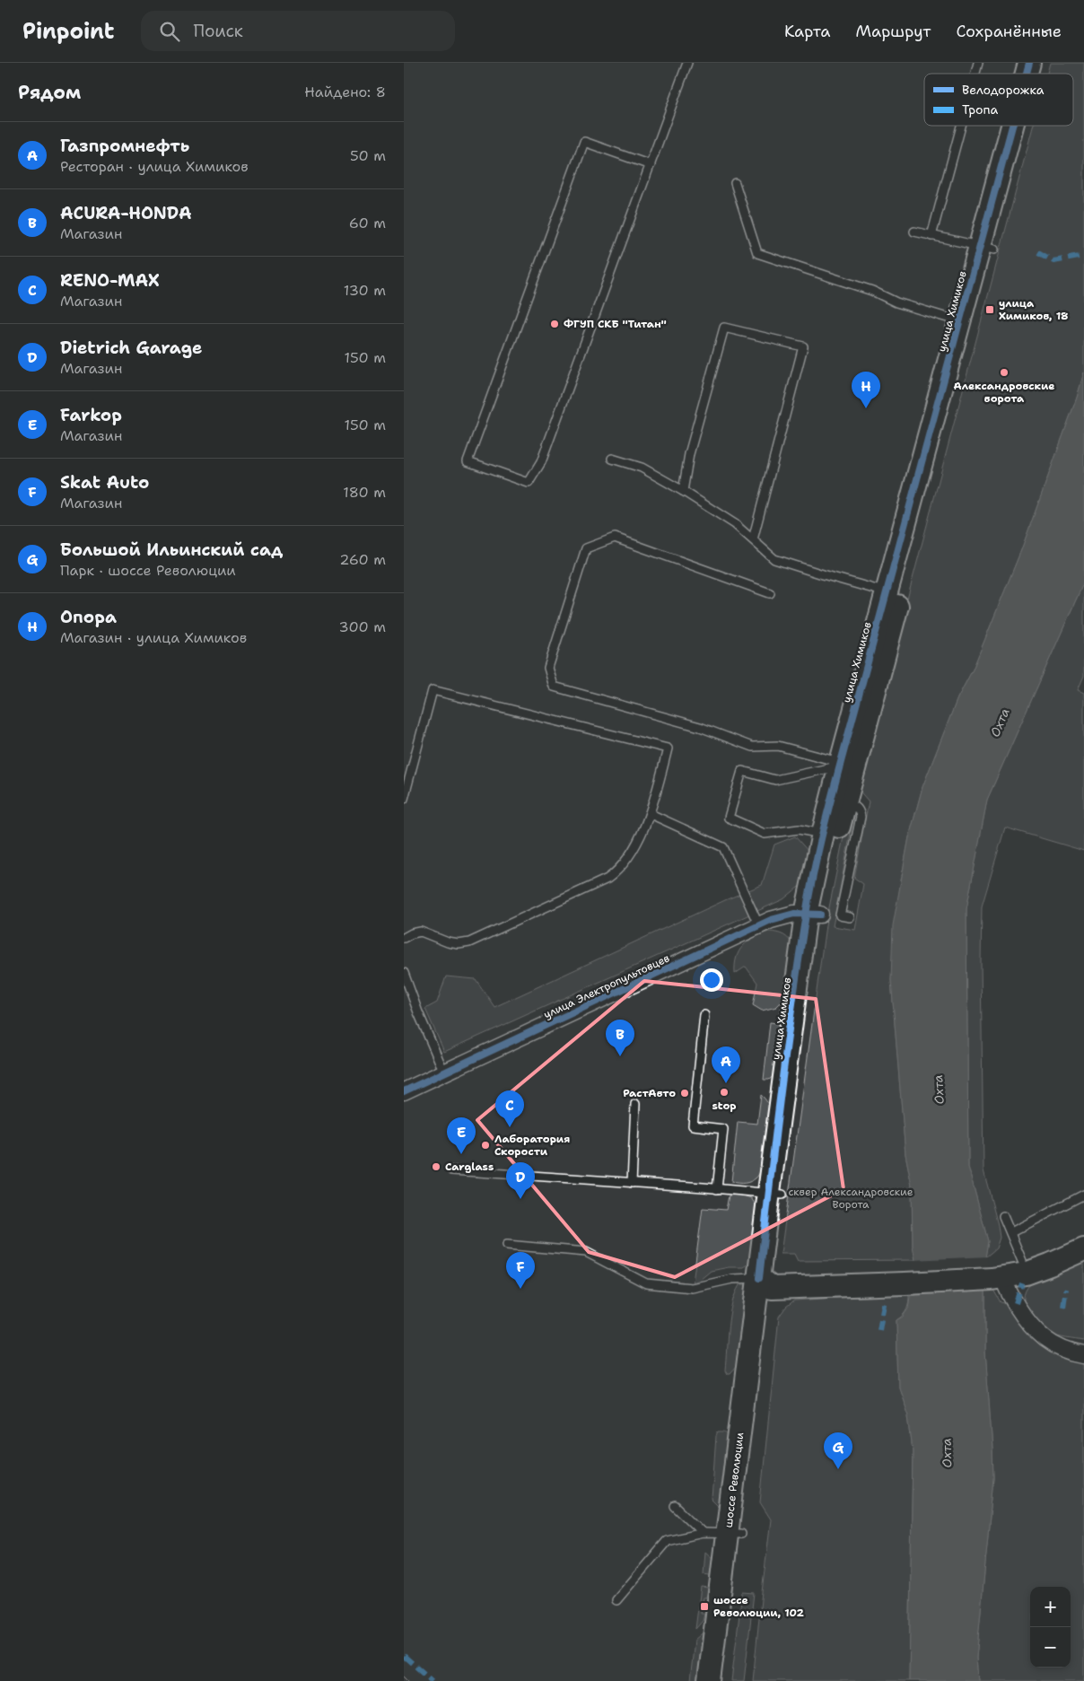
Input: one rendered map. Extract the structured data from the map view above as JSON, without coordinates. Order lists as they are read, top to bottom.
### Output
{
  "streets": {
    "street": ["улица Химиков", "улица Электропультовцев", "шоссе Революции"]
  },
  "crossings": [
    ["улица Химиков", "улица Электропультовцев"],
    ["улица Химиков", "шоссе Революции"]
  ],
  "water": ["Охта"],
  "parks": ["сквер Александровские Ворота"],
  "places": {
    "transit": ["улица Химиков, 18", "шоссе Революции, 102"],
    "other": [
      "ФГУП СКБ \"Титан\"",
      "Александровские ворота",
      "stop",
      "РастАвто",
      "Лаборатория Скорости",
      "Carglass"
    ]
  },
  "legend": ["Велодорожка", "Тропа"],
  "page": {
    "header": "Pinpoint",
    "search": "Поиск",
    "nav": ["Карта", "Маршрут", "Сохранённые"],
    "heading": ["Рядом", "Найдено: 8"],
    "list": [
      {
        "mark": "A",
        "name": "Газпромнефть",
        "note": "Ресторан · улица Химиков",
        "value": "50 m"
      },
      {
        "mark": "B",
        "name": "ACURA-HONDA",
        "note": "Магазин",
        "value": "60 m"
      },
      {
        "mark": "C",
        "name": "RENO-MAX",
        "note": "Магазин",
        "value": "130 m"
      },
      {
        "mark": "D",
        "name": "Dietrich Garage",
        "note": "Магазин",
        "value": "150 m"
      },
      {
        "mark": "E",
        "name": "Farkop",
        "note": "Магазин",
        "value": "150 m"
      },
      {
        "mark": "F",
        "name": "Skat Auto",
        "note": "Магазин",
        "value": "180 m"
      },
      {
        "mark": "G",
        "name": "Большой Ильинский сад",
        "note": "Парк · шоссе Революции",
        "value": "260 m"
      },
      {
        "mark": "H",
        "name": "Опора",
        "note": "Магазин · улица Химиков",
        "value": "300 m"
      }
    ],
    "pins": [
      "H",
      "B",
      "A",
      "C",
      "E",
      "D",
      "F",
      "G"
    ],
    "map_buttons": ["+", "−"]
  }
}
